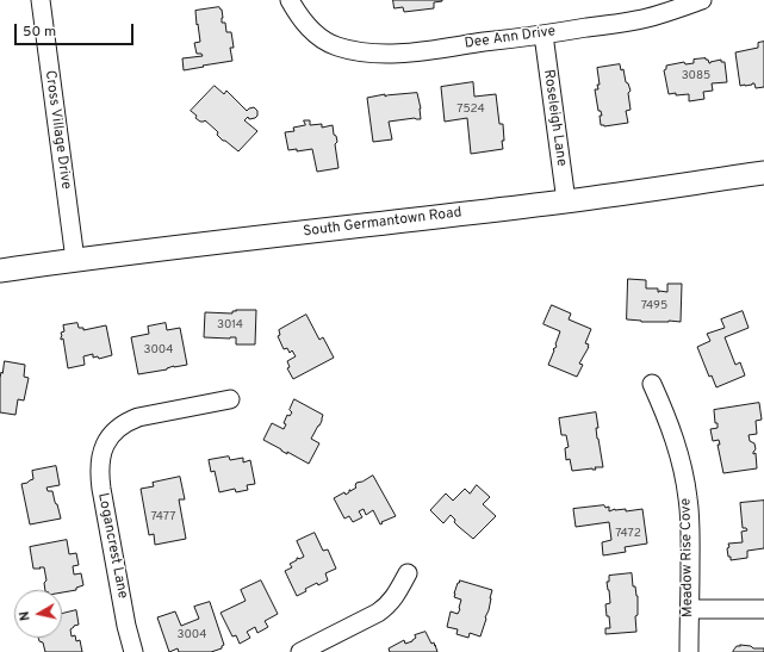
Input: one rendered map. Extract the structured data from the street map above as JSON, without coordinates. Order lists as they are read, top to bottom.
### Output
{
  "streets": {
    "main road": ["South Germantown Road"],
    "street": [
      "Dee Ann Drive",
      "Roseleigh Lane",
      "Cross Village Drive",
      "Logancrest Lane",
      "Meadow Rise Cove"
    ]
  },
  "crossings": [
    ["Dee Ann Drive", "Roseleigh Lane"],
    ["Roseleigh Lane", "South Germantown Road"],
    ["Cross Village Drive", "South Germantown Road"]
  ],
  "house_numbers": [
    "3085",
    "7524",
    "7495",
    "3014",
    "3004",
    "7477",
    "7472",
    "3004"
  ],
  "scale_bar": "50 m",
  "north": "left"
}
